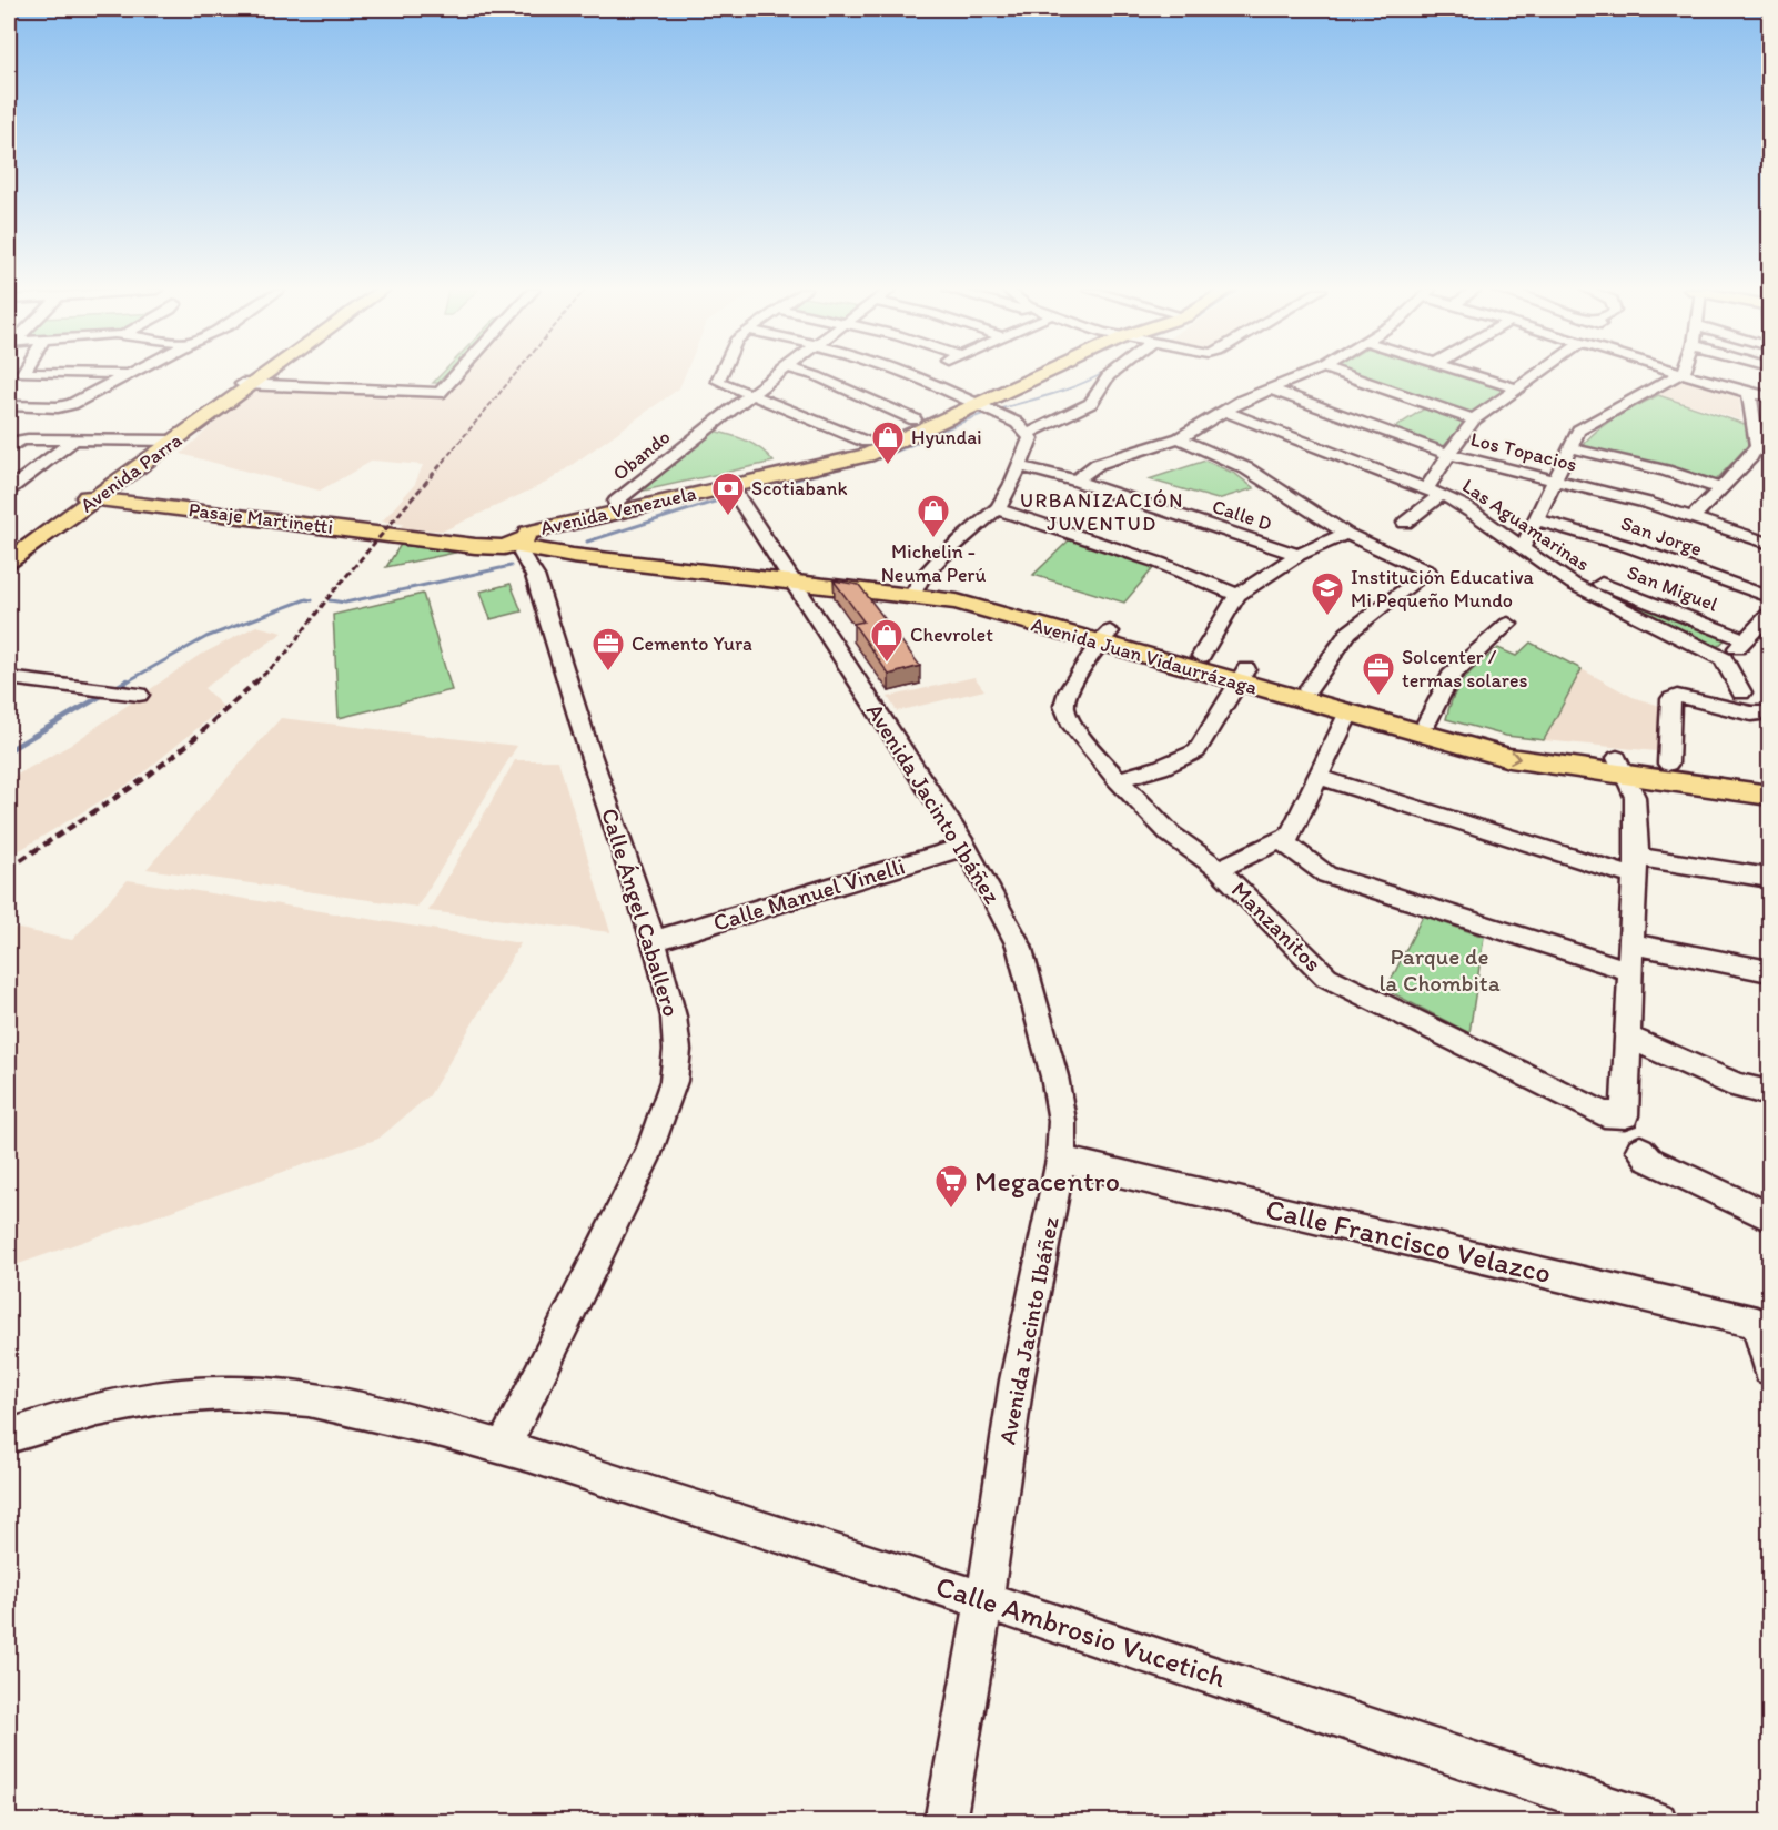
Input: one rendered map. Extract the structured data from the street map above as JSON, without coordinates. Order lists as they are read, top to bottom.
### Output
{
  "streets": {
    "main road": [
      "Avenida Parra",
      "Avenida Venezuela",
      "Pasaje Martinetti",
      "Avenida Juan Vidaurrázaga"
    ],
    "street": [
      "Los Topacios",
      "Obando",
      "Calle D",
      "Las Aguamarinas",
      "San Jorge",
      "San Miguel",
      "Avenida Jacinto Ibáñez",
      "Calle Manuel Vinelli",
      "Calle Ángel Caballero",
      "Manzanitos",
      "Calle Francisco Velazco",
      "Calle Ambrosio Vucetich"
    ]
  },
  "crossings": [
    ["Obando", "Avenida Venezuela"],
    ["Avenida Parra", "Pasaje Martinetti"],
    ["Avenida Venezuela", "Pasaje Martinetti"],
    ["Avenida Venezuela", "Avenida Juan Vidaurrázaga"],
    ["Avenida Venezuela", "Avenida Jacinto Ibáñez"],
    ["Avenida Venezuela", "Calle Ángel Caballero"],
    ["Pasaje Martinetti", "Avenida Juan Vidaurrázaga"],
    ["Pasaje Martinetti", "Calle Ángel Caballero"],
    ["Las Aguamarinas", "San Miguel"],
    ["Avenida Juan Vidaurrázaga", "Avenida Jacinto Ibáñez"],
    ["Avenida Juan Vidaurrázaga", "Calle Ángel Caballero"],
    ["Avenida Juan Vidaurrázaga", "Manzanitos"],
    ["Avenida Jacinto Ibáñez", "Calle Manuel Vinelli"],
    ["Avenida Jacinto Ibáñez", "Calle Francisco Velazco"],
    ["Avenida Jacinto Ibáñez", "Calle Ambrosio Vucetich"],
    ["Calle Manuel Vinelli", "Calle Ángel Caballero"],
    ["Calle Ángel Caballero", "Calle Ambrosio Vucetich"]
  ],
  "districts": ["URBANIZACIÓN JUVENTUD"],
  "parks": ["Parque de la Chombita"],
  "places": {
    "shop": ["Hyundai", "Michelin - Neuma Perú", "Chevrolet"],
    "bank": ["Scotiabank"],
    "school or university": ["Institución Educativa Mi Pequeño Mundo"],
    "office": ["Cemento Yura", "Solcenter / termas solares"],
    "supermarket": ["Megacentro"]
  }
}
